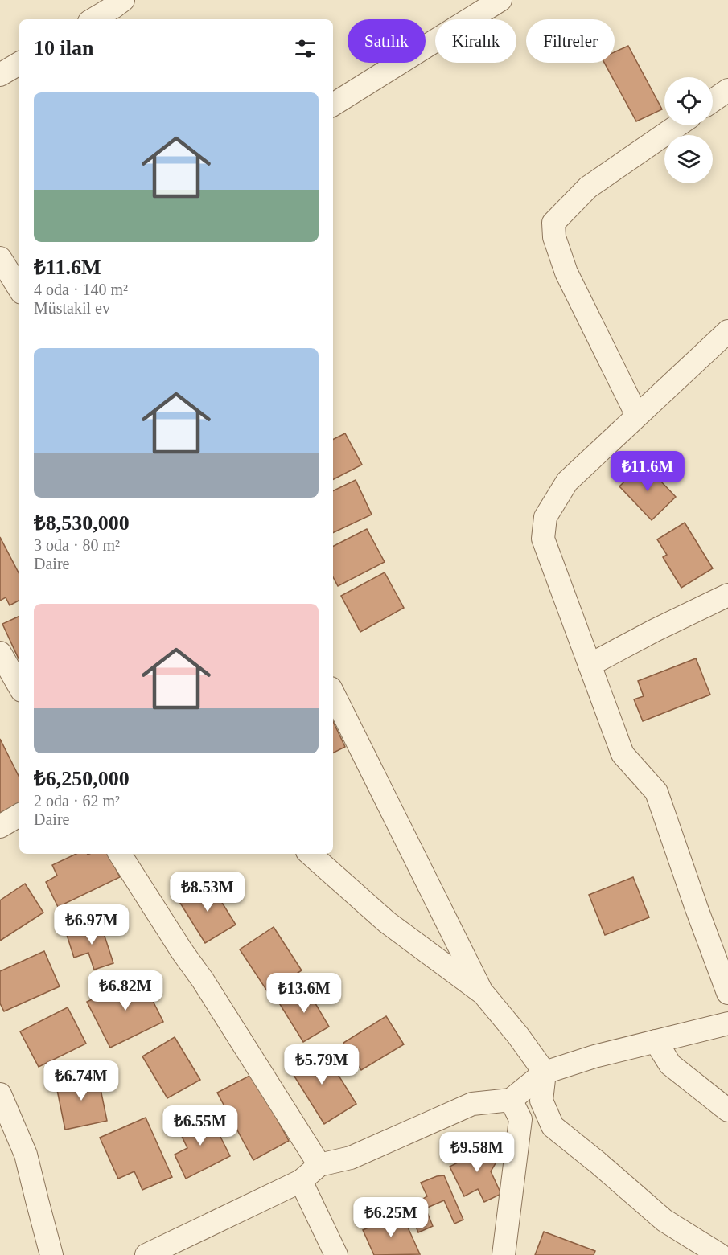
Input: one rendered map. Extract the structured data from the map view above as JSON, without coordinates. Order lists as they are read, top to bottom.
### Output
{
  "page": {
    "chip": ["Satılık", "Kiralık", "Filtreler"],
    "heading": "10 ilan",
    "list": [
      {
        "name": "₺11.6M",
        "note": "4 oda · 140 m² · Müstakil ev"
      },
      {
        "name": "₺8,530,000",
        "note": "3 oda · 80 m² · Daire"
      },
      {
        "name": "₺6,250,000",
        "note": "2 oda · 62 m² · Daire"
      }
    ],
    "price": [
      "₺11.6M",
      "₺8.53M",
      "₺6.97M",
      "₺6.82M",
      "₺13.6M",
      "₺5.79M",
      "₺6.74M",
      "₺6.55M",
      "₺9.58M",
      "₺6.25M"
    ]
  }
}
